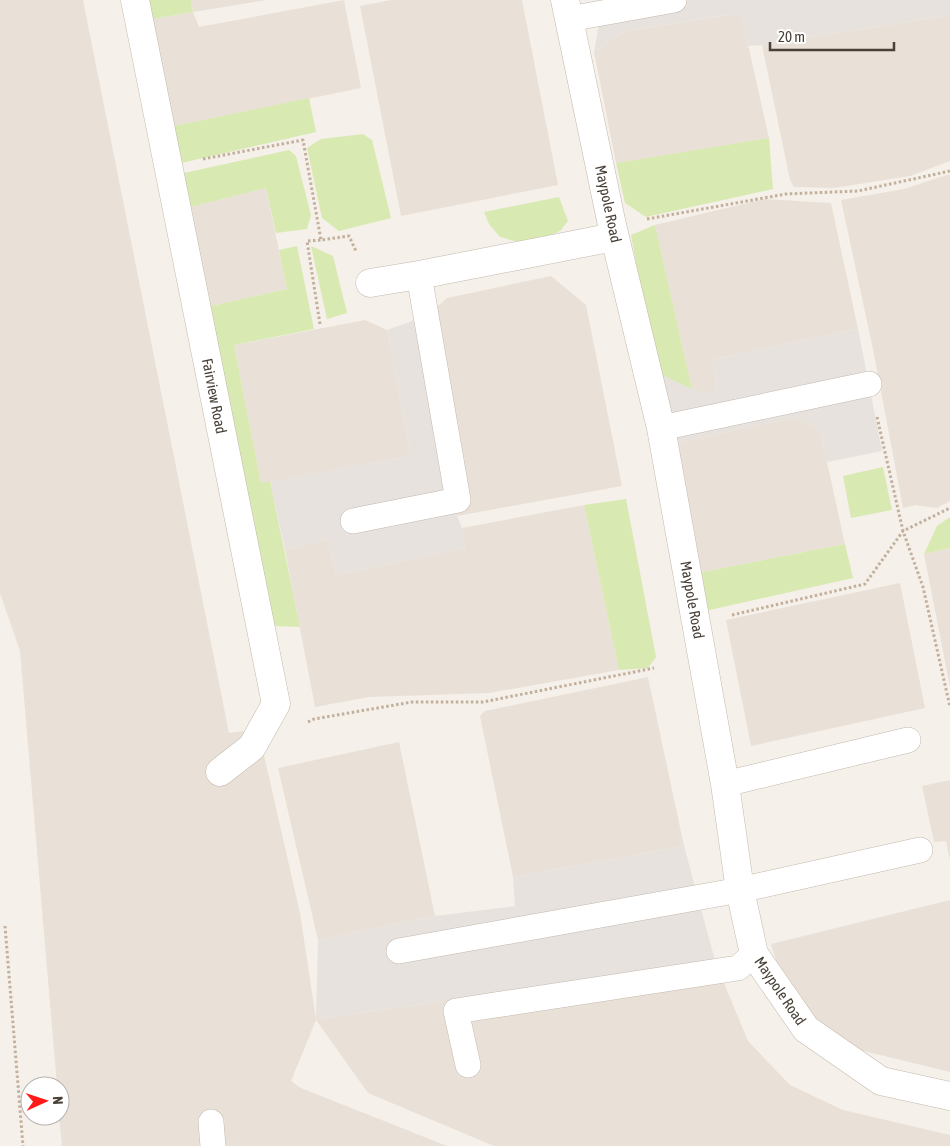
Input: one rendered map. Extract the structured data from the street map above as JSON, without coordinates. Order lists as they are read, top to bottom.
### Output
{
  "streets": {
    "street": ["Maypole Road", "Fairview Road"]
  },
  "scale_bar": "20 m",
  "north": "right"
}
